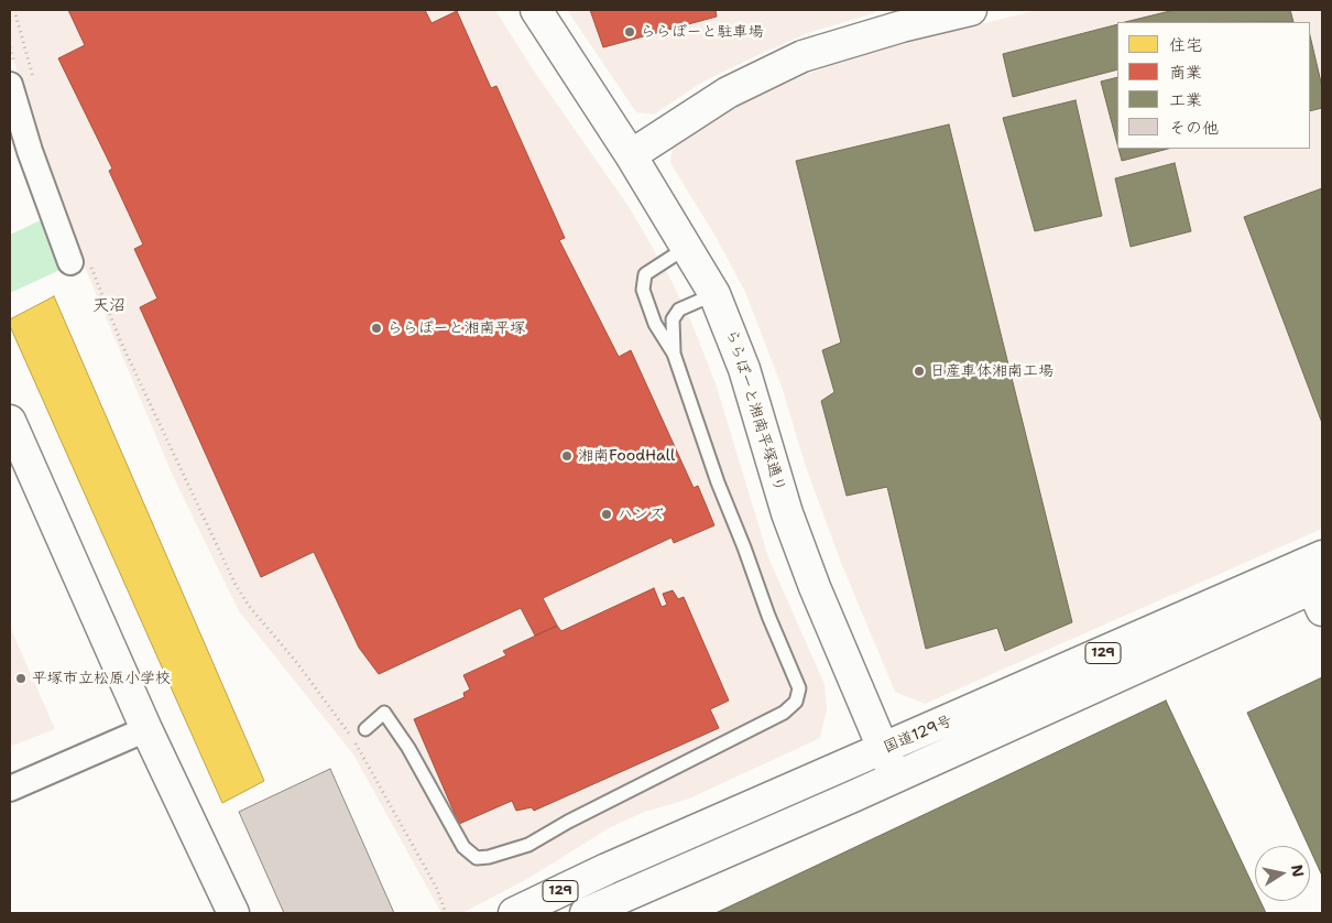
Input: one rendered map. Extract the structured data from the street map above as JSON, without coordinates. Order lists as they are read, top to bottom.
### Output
{
  "streets": {
    "main road": ["ららぽーと湘南平塚通り", "129", "国道129号"]
  },
  "crossings": [
    ["ららぽーと湘南平塚通り", "国道129号"]
  ],
  "districts": ["天沼"],
  "places": [
    "ららぽーと駐車場",
    "ららぽーと湘南平塚",
    "日産車体湘南工場",
    "湘南FoodHall",
    "ハンズ",
    "平塚市立松原小学校"
  ],
  "legend": [
    "住宅",
    "商業",
    "工業",
    "その他"
  ],
  "north": "right"
}
